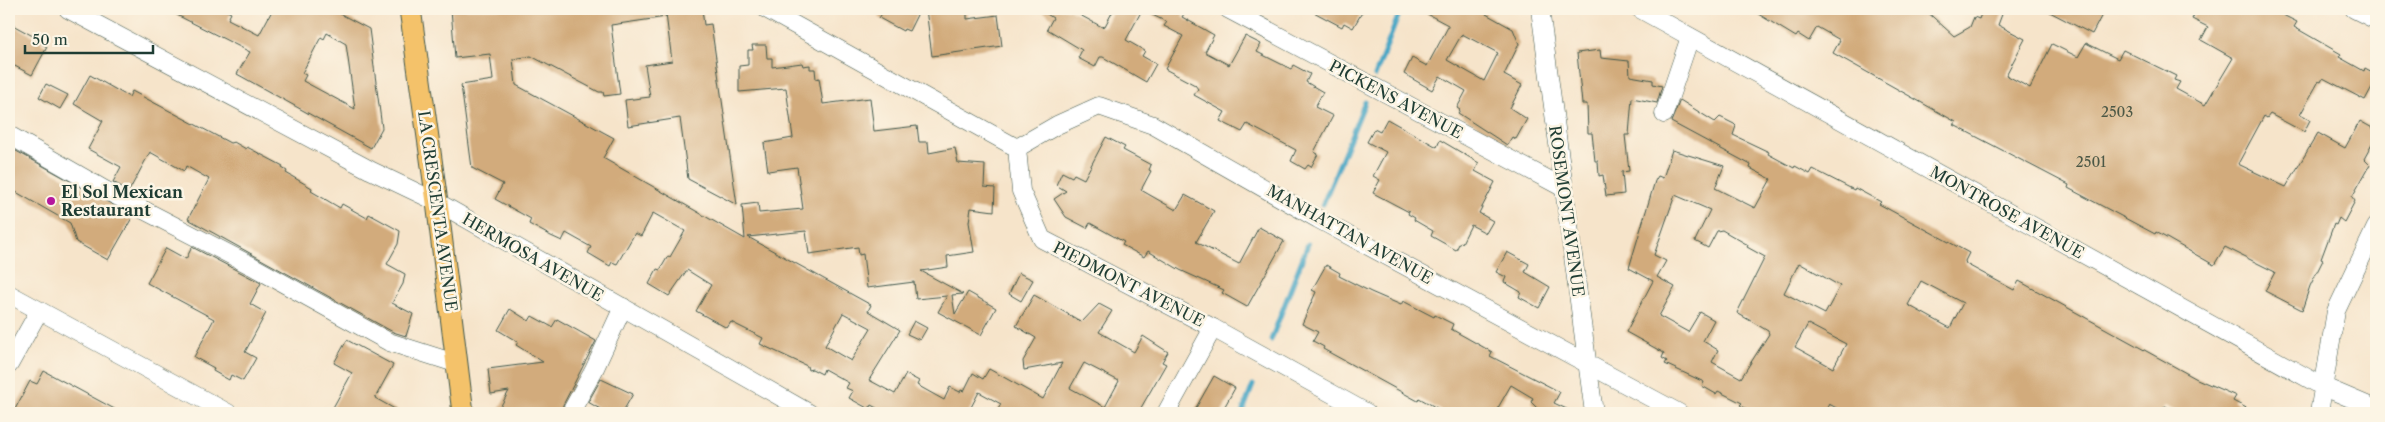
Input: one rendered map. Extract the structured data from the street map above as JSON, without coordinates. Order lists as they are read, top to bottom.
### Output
{
  "streets": {
    "main road": ["LA CRESCENTA AVENUE"],
    "street": [
      "PICKENS AVENUE",
      "ROSEMONT AVENUE",
      "MONTROSE AVENUE",
      "MANHATTAN AVENUE",
      "HERMOSA AVENUE",
      "PIEDMONT AVENUE"
    ]
  },
  "crossings": [
    ["PICKENS AVENUE", "ROSEMONT AVENUE"],
    ["LA CRESCENTA AVENUE", "HERMOSA AVENUE"],
    ["ROSEMONT AVENUE", "MANHATTAN AVENUE"],
    ["MANHATTAN AVENUE", "PIEDMONT AVENUE"]
  ],
  "places": ["El Sol Mexican Restaurant"],
  "house_numbers": ["2503", "2501"],
  "scale_bar": "50 m"
}
